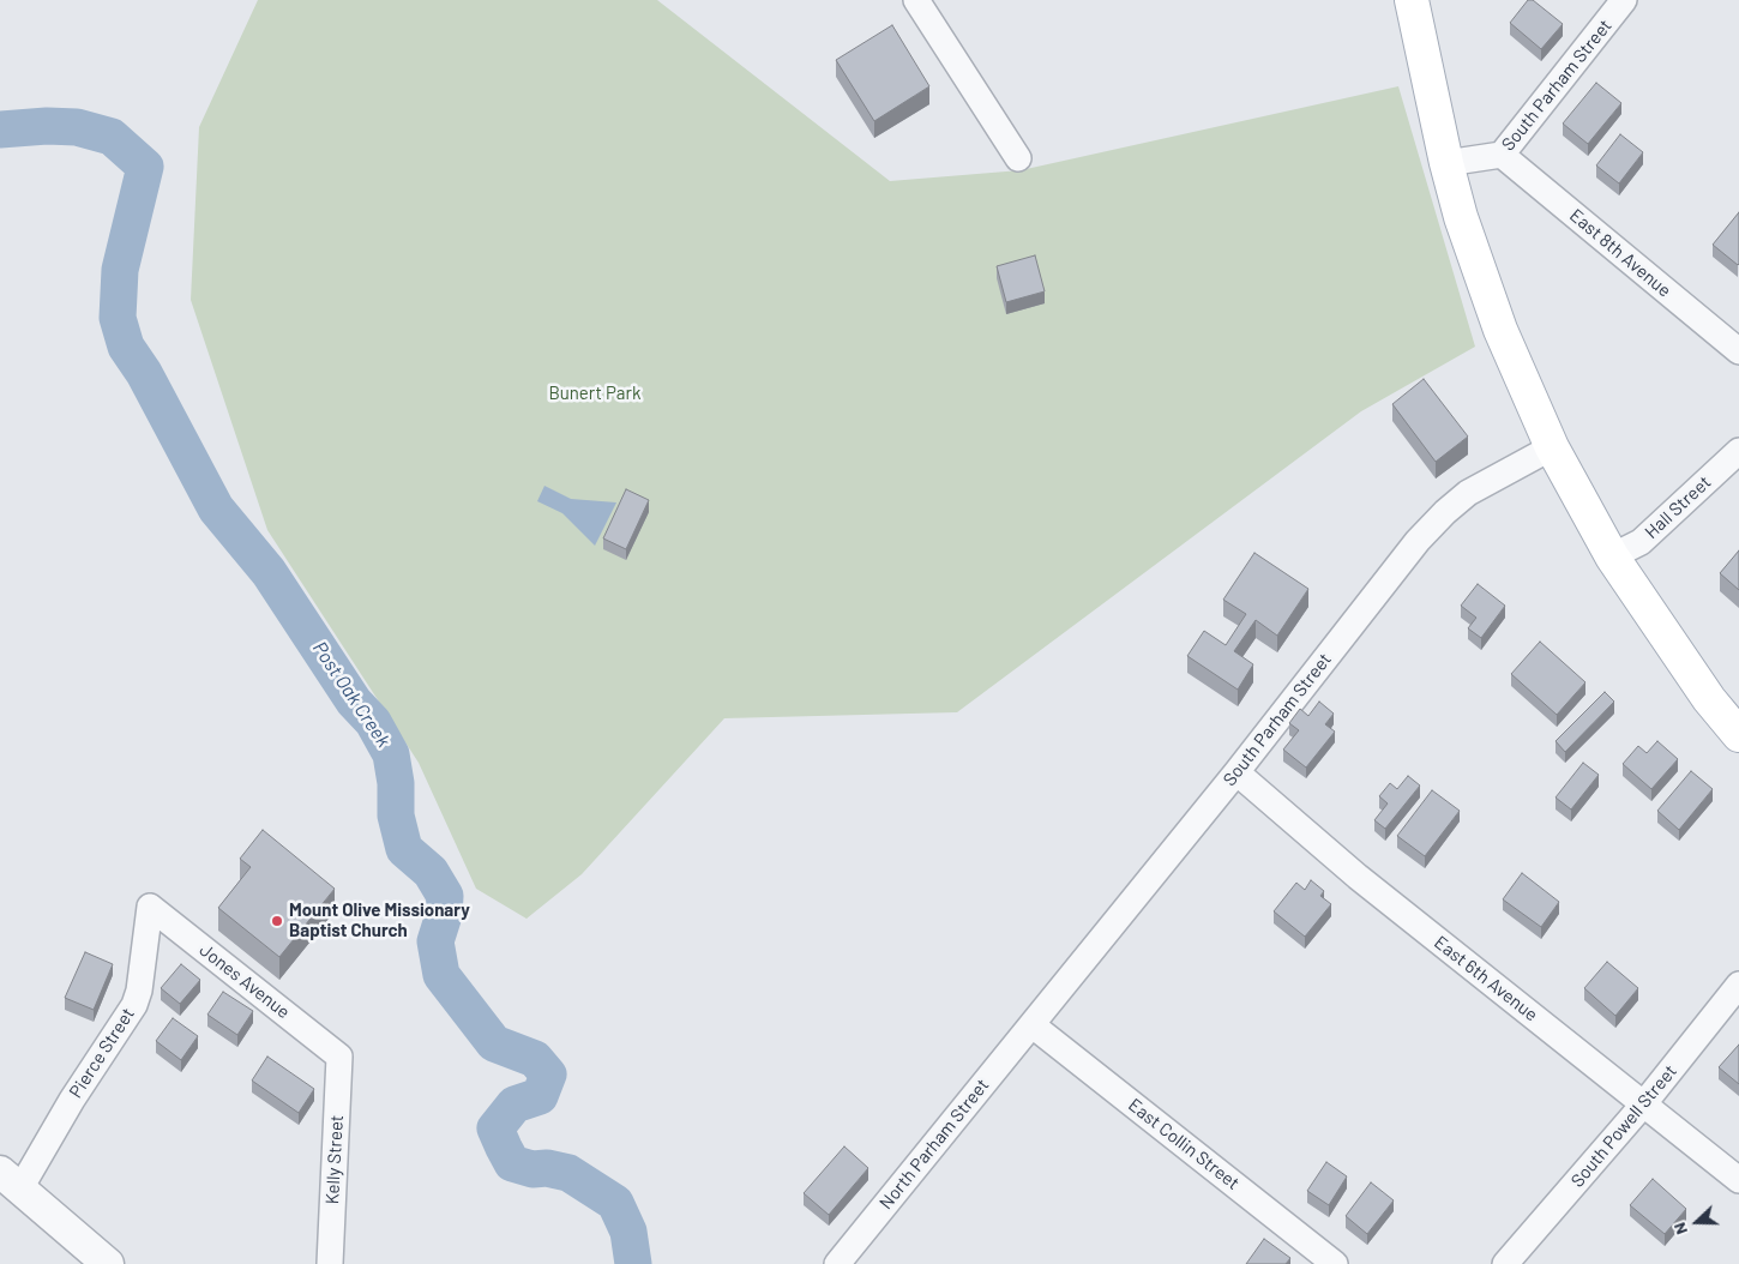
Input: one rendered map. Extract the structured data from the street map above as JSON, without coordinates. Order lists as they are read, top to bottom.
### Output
{
  "streets": {
    "street": [
      "South Parham Street",
      "East 8th Avenue",
      "Hall Street",
      "East 6th Avenue",
      "Jones Avenue",
      "Pierce Street",
      "South Powell Street",
      "North Parham Street",
      "East Collin Street",
      "Kelly Street"
    ]
  },
  "crossings": [
    ["South Parham Street", "East 8th Avenue"],
    ["South Parham Street", "East 6th Avenue"],
    ["South Parham Street", "North Parham Street"],
    ["South Parham Street", "East Collin Street"],
    ["East 6th Avenue", "South Powell Street"],
    ["Jones Avenue", "Pierce Street"],
    ["Jones Avenue", "Kelly Street"],
    ["North Parham Street", "East Collin Street"]
  ],
  "water": ["Post Oak Creek"],
  "parks": ["Bunert Park"],
  "places": ["Mount Olive Missionary Baptist Church"],
  "north": "left"
}
